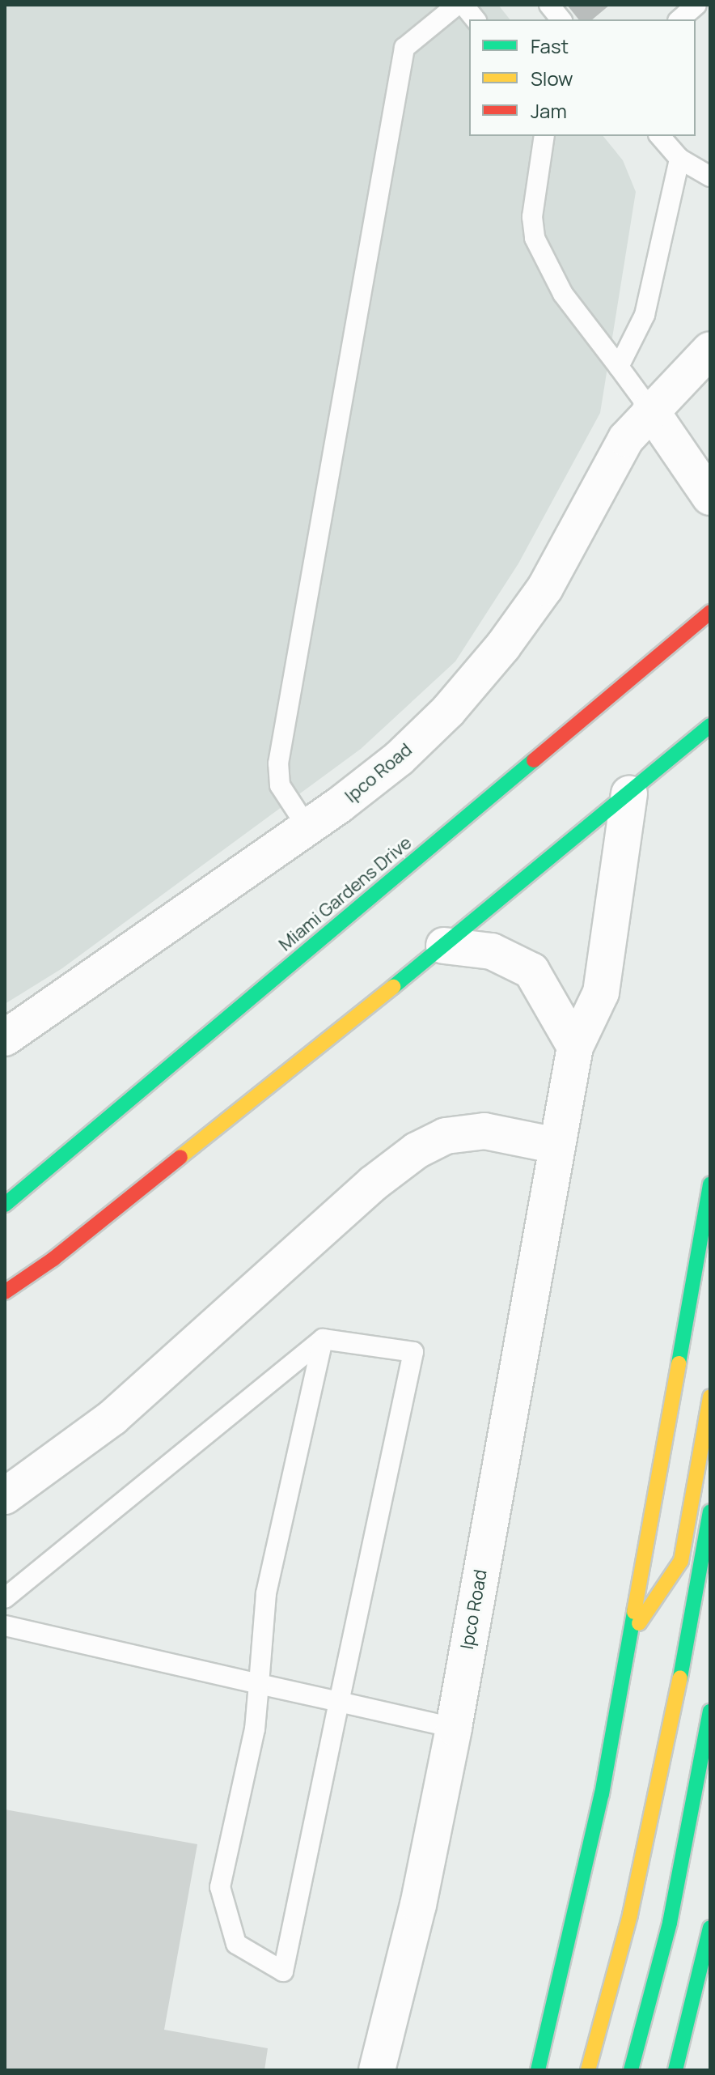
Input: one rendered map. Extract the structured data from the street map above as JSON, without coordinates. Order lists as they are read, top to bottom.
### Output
{
  "streets": {
    "main road": ["Miami Gardens Drive"],
    "street": ["Ipco Road"]
  },
  "legend": ["Fast", "Slow", "Jam"]
}
